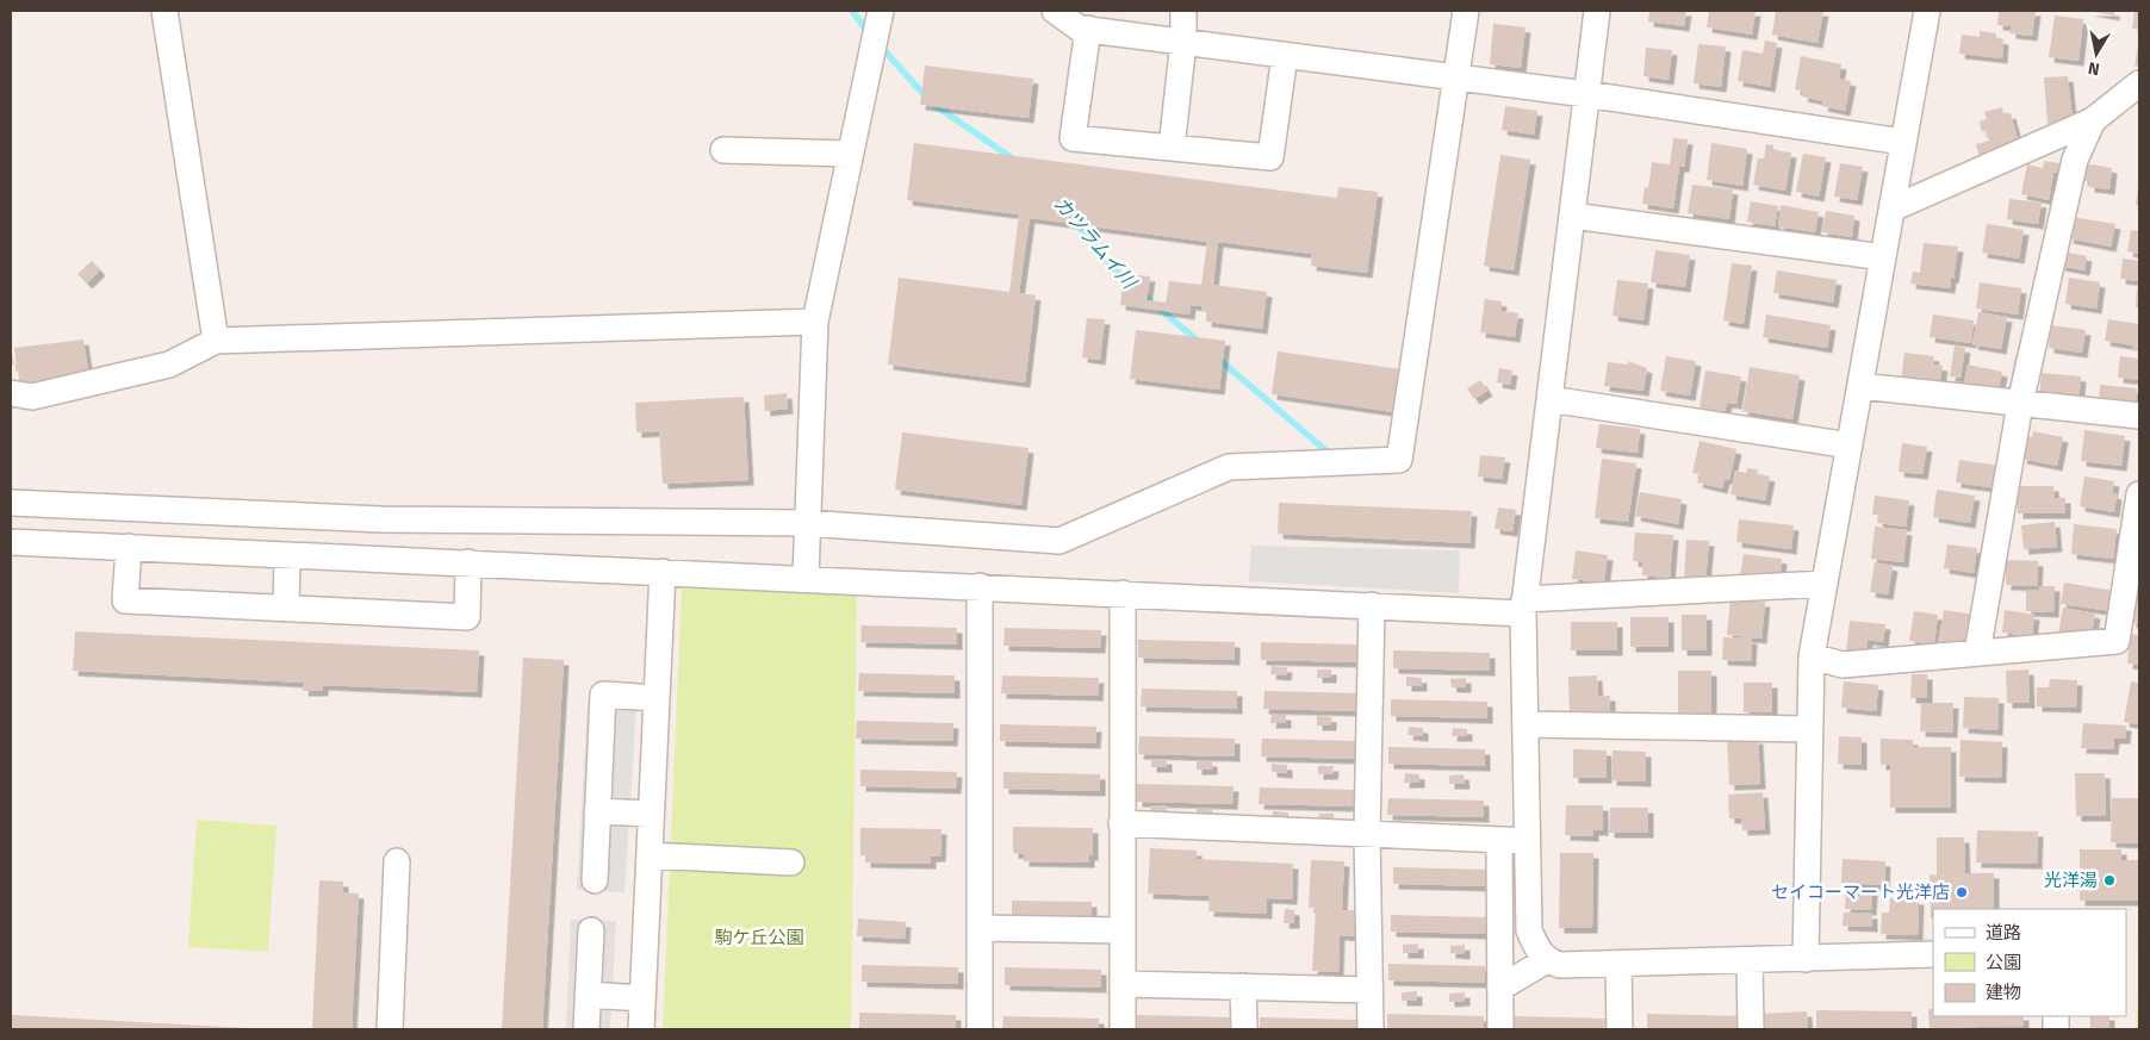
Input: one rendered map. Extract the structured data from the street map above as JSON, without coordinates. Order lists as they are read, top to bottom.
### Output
{
  "water": ["カツラムイ川"],
  "parks": ["駒ケ丘公園"],
  "places": ["光洋湯", "セイコーマート光洋店"],
  "legend": ["道路", "公園", "建物"],
  "north": "bottom"
}
